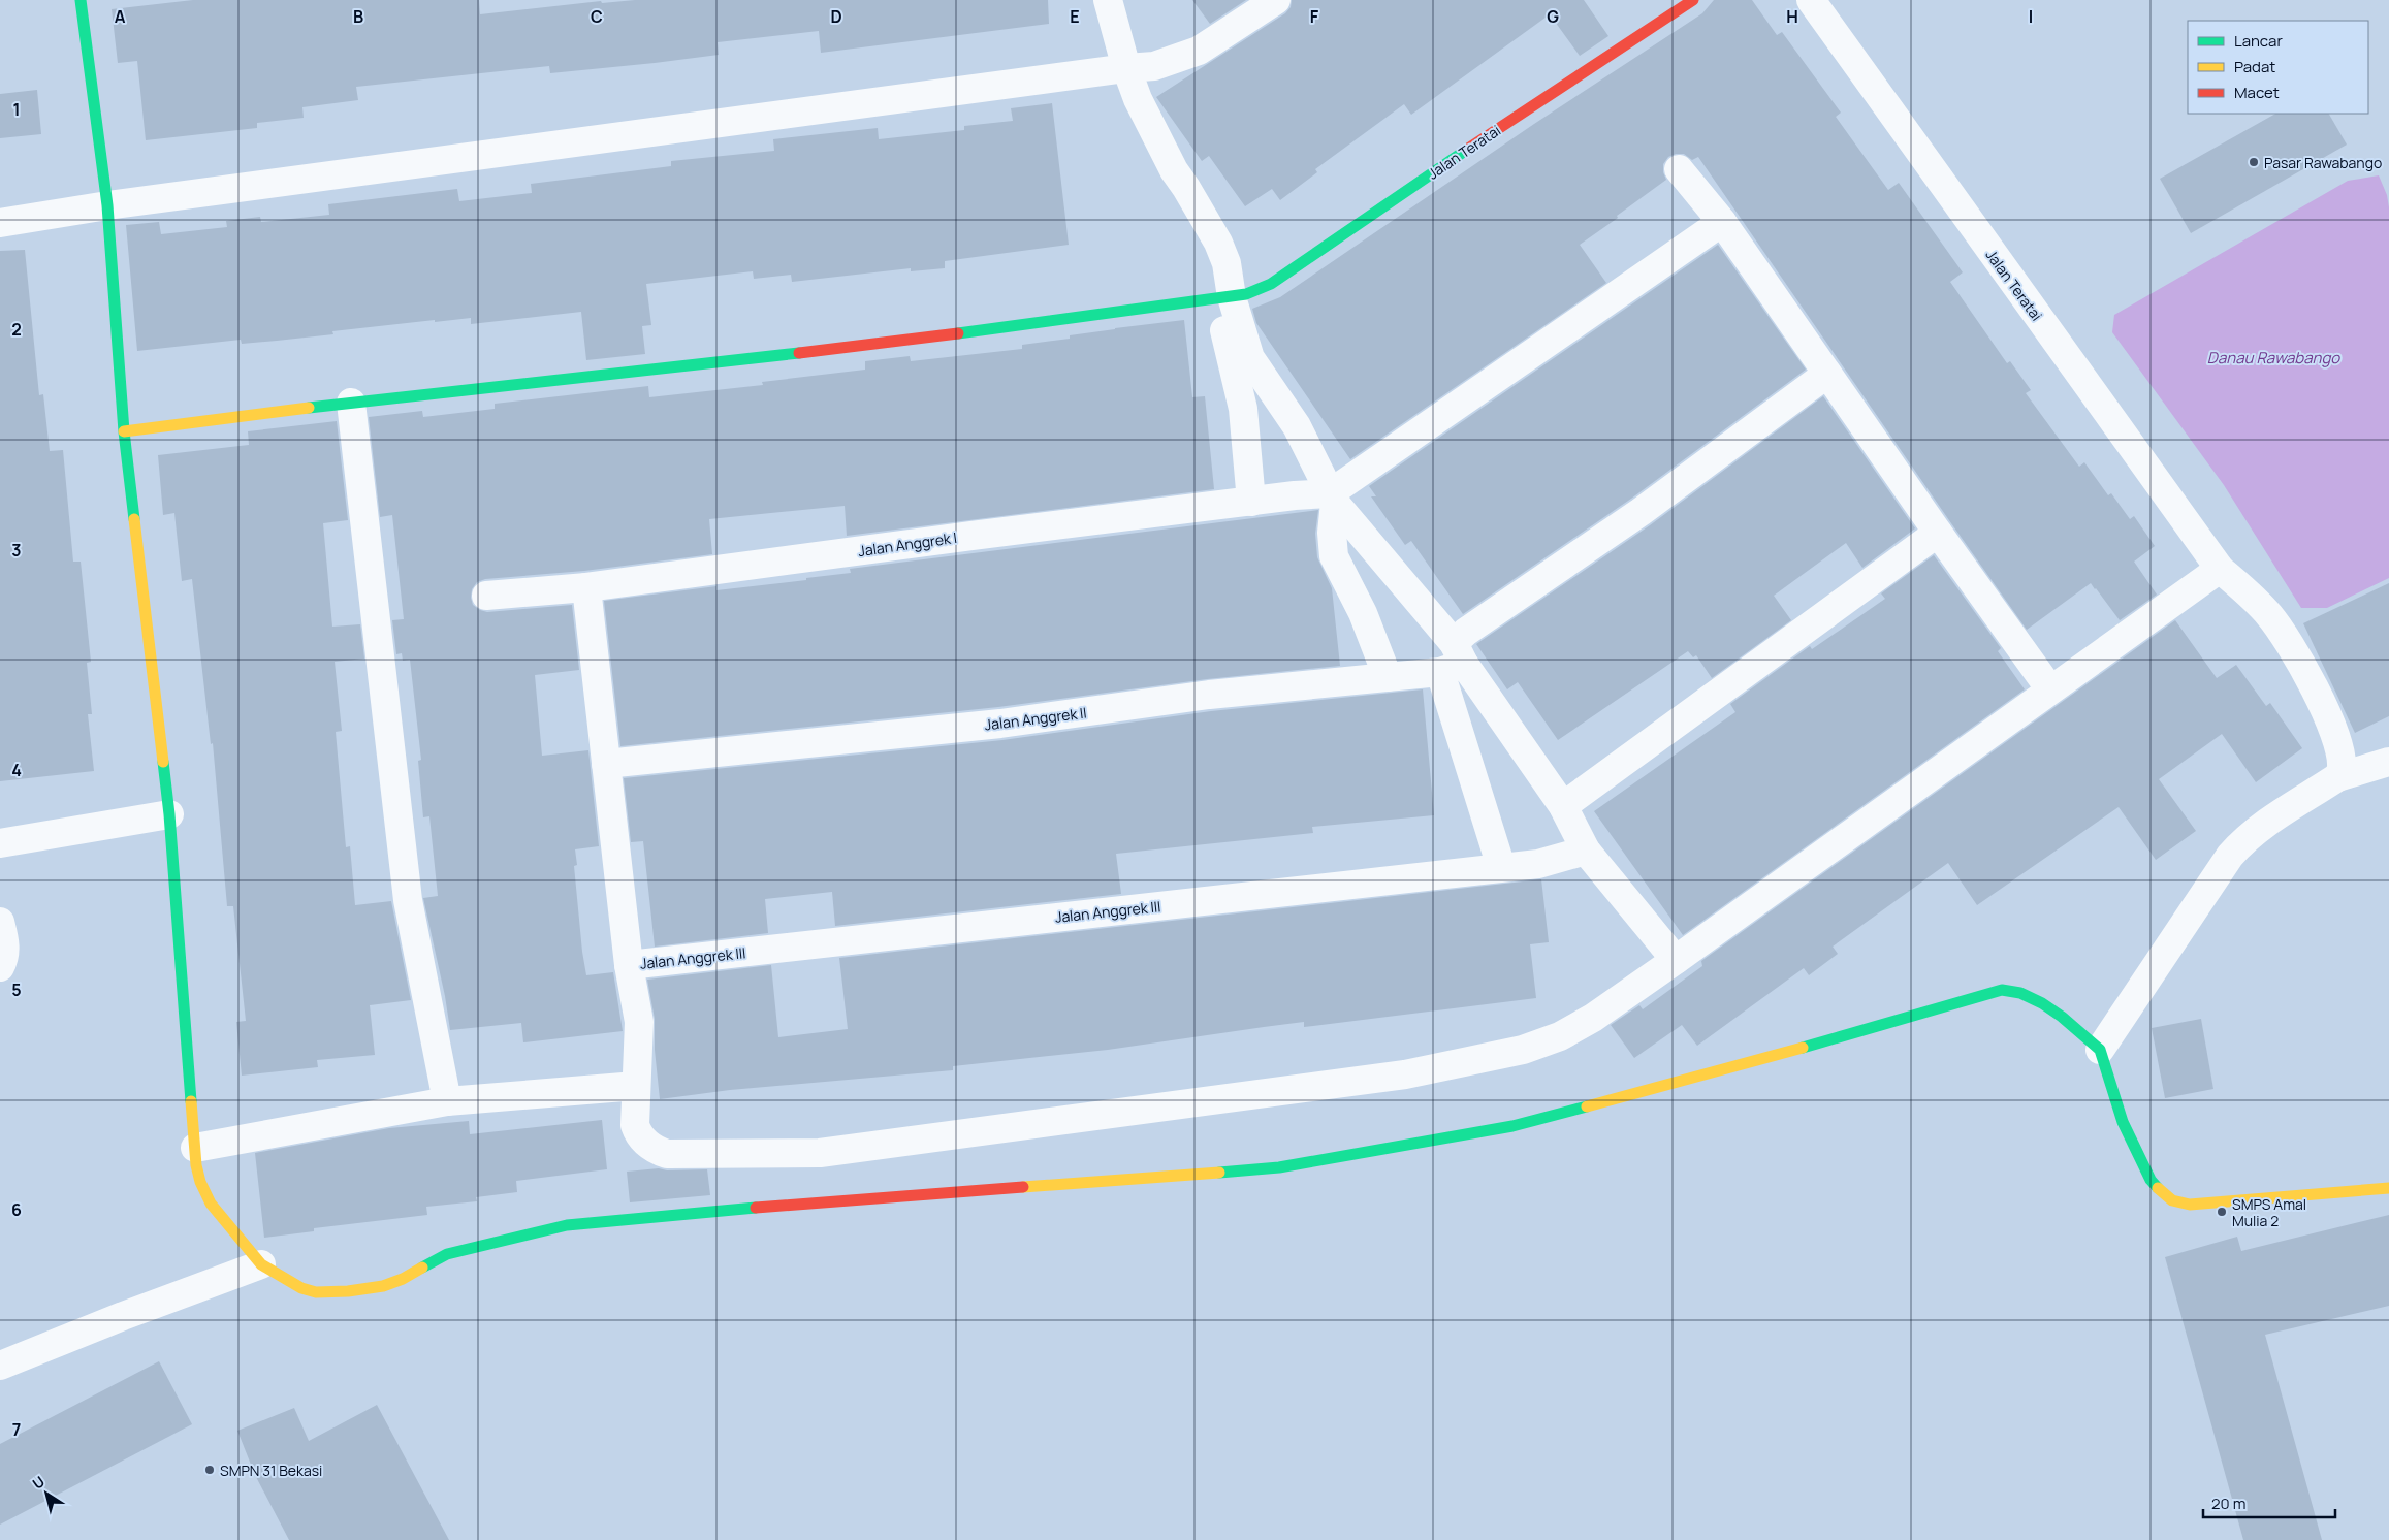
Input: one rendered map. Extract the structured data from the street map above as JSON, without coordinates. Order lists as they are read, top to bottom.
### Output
{
  "streets": {
    "street": [
      "Jalan Teratai",
      "Jalan Anggrek I",
      "Jalan Anggrek II",
      "Jalan Anggrek III"
    ]
  },
  "water": ["Danau Rawabango"],
  "places": ["Pasar Rawabango", "SMPS Amal Mulia 2", "SMPN 31 Bekasi"],
  "legend": ["Lancar", "Padat", "Macet"],
  "scale_bar": "20 m",
  "north": "top left",
  "grid": {
    "columns": [
      "A",
      "B",
      "C",
      "D",
      "E",
      "F",
      "G",
      "H",
      "I"
    ],
    "rows": [
      "1",
      "2",
      "3",
      "4",
      "5",
      "6",
      "7"
    ]
  }
}
